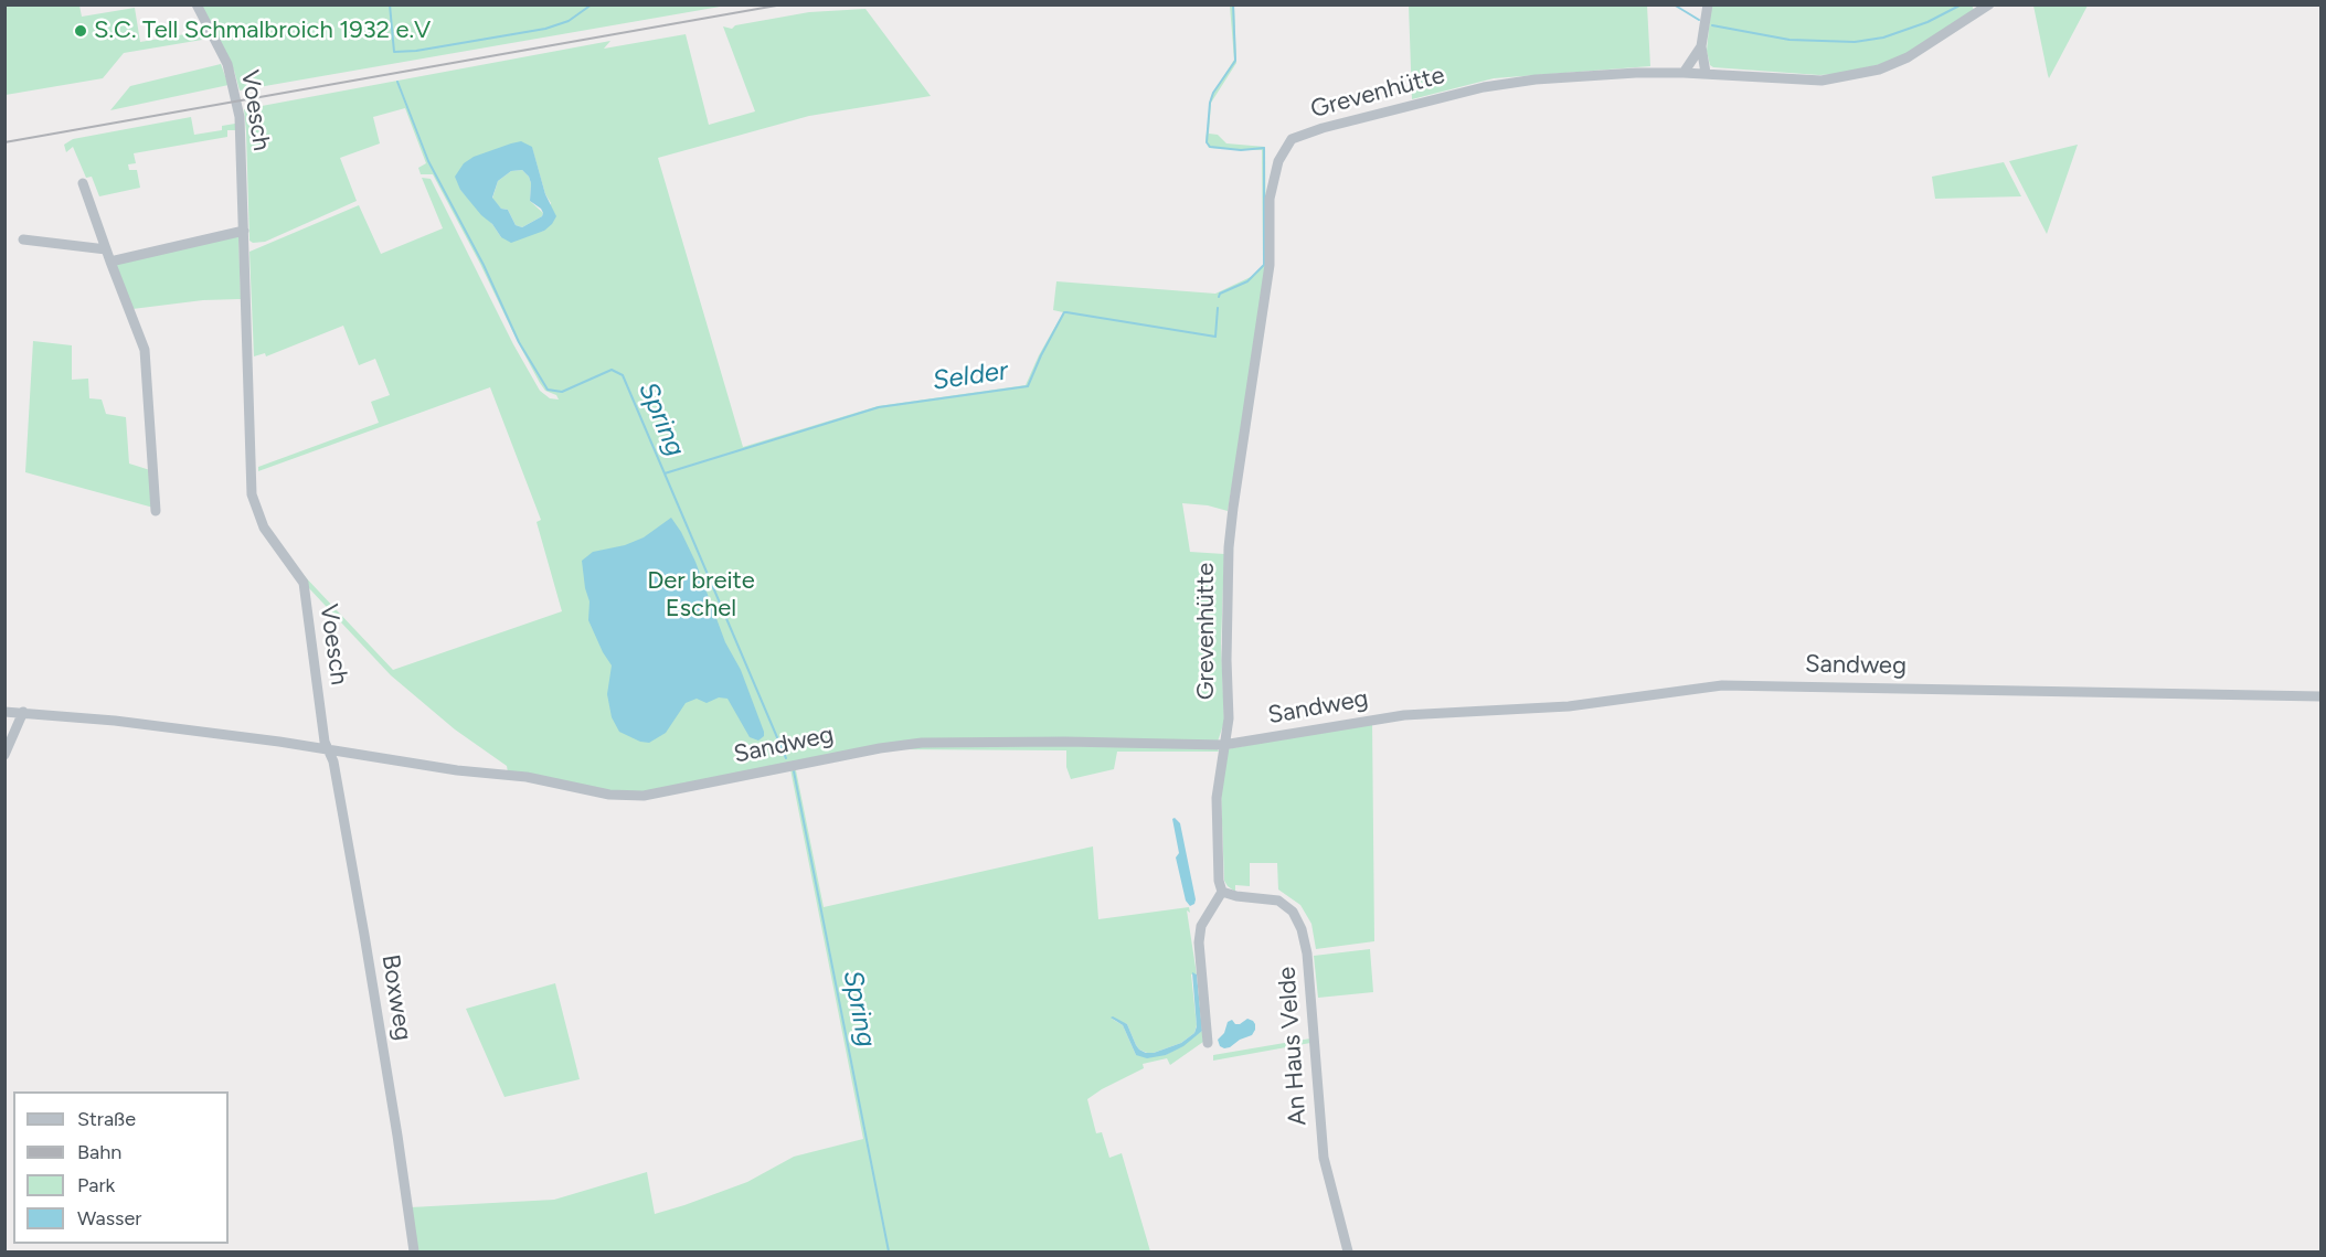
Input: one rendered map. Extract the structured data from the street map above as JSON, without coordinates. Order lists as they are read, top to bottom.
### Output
{
  "streets": {
    "street": [
      "Grevenhütte",
      "Voesch",
      "Sandweg",
      "Boxweg",
      "An Haus Velde"
    ]
  },
  "crossings": [
    ["Grevenhütte", "Sandweg"],
    ["Voesch", "Sandweg"],
    ["Voesch", "Boxweg"],
    ["Sandweg", "Boxweg"]
  ],
  "water": ["Selder", "Spring"],
  "parks": ["Der breite Eschel"],
  "places": ["S.C. Tell Schmalbroich 1932 e.V"],
  "legend": [
    "Straße",
    "Bahn",
    "Park",
    "Wasser"
  ]
}
